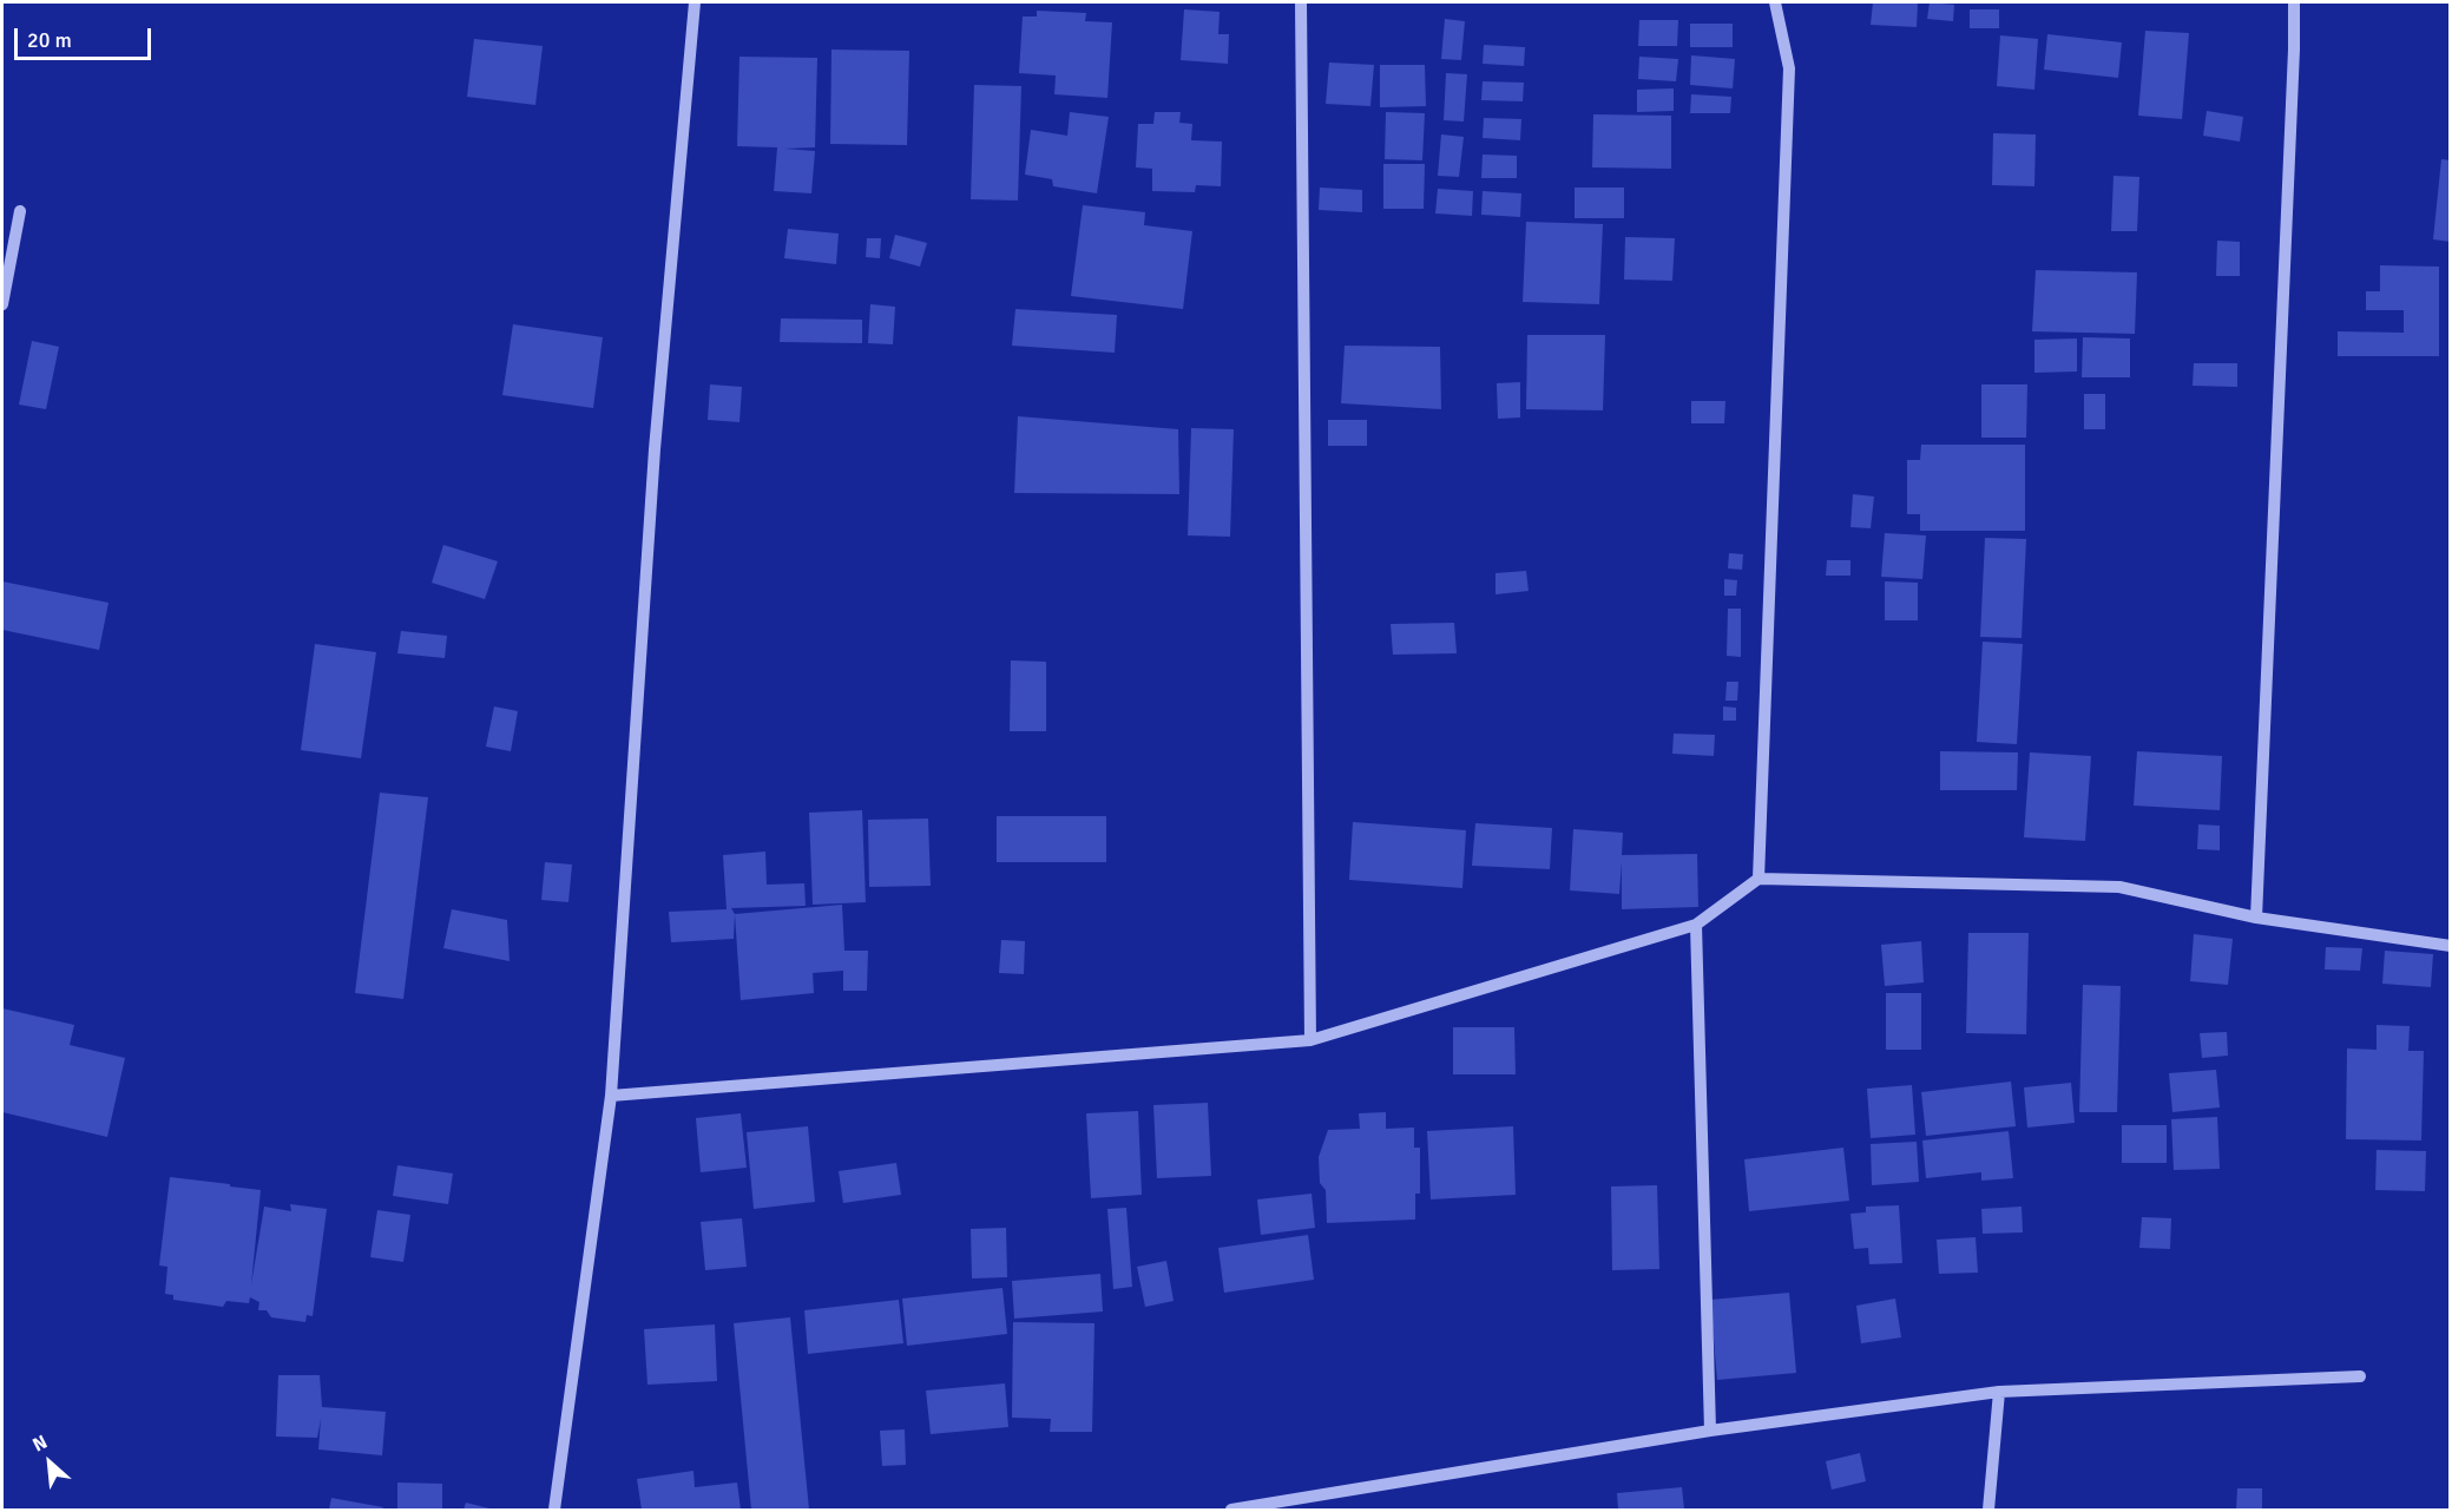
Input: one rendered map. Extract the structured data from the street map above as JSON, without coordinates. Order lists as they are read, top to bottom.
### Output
{
  "scale_bar": "20 m",
  "north": "top left"
}
